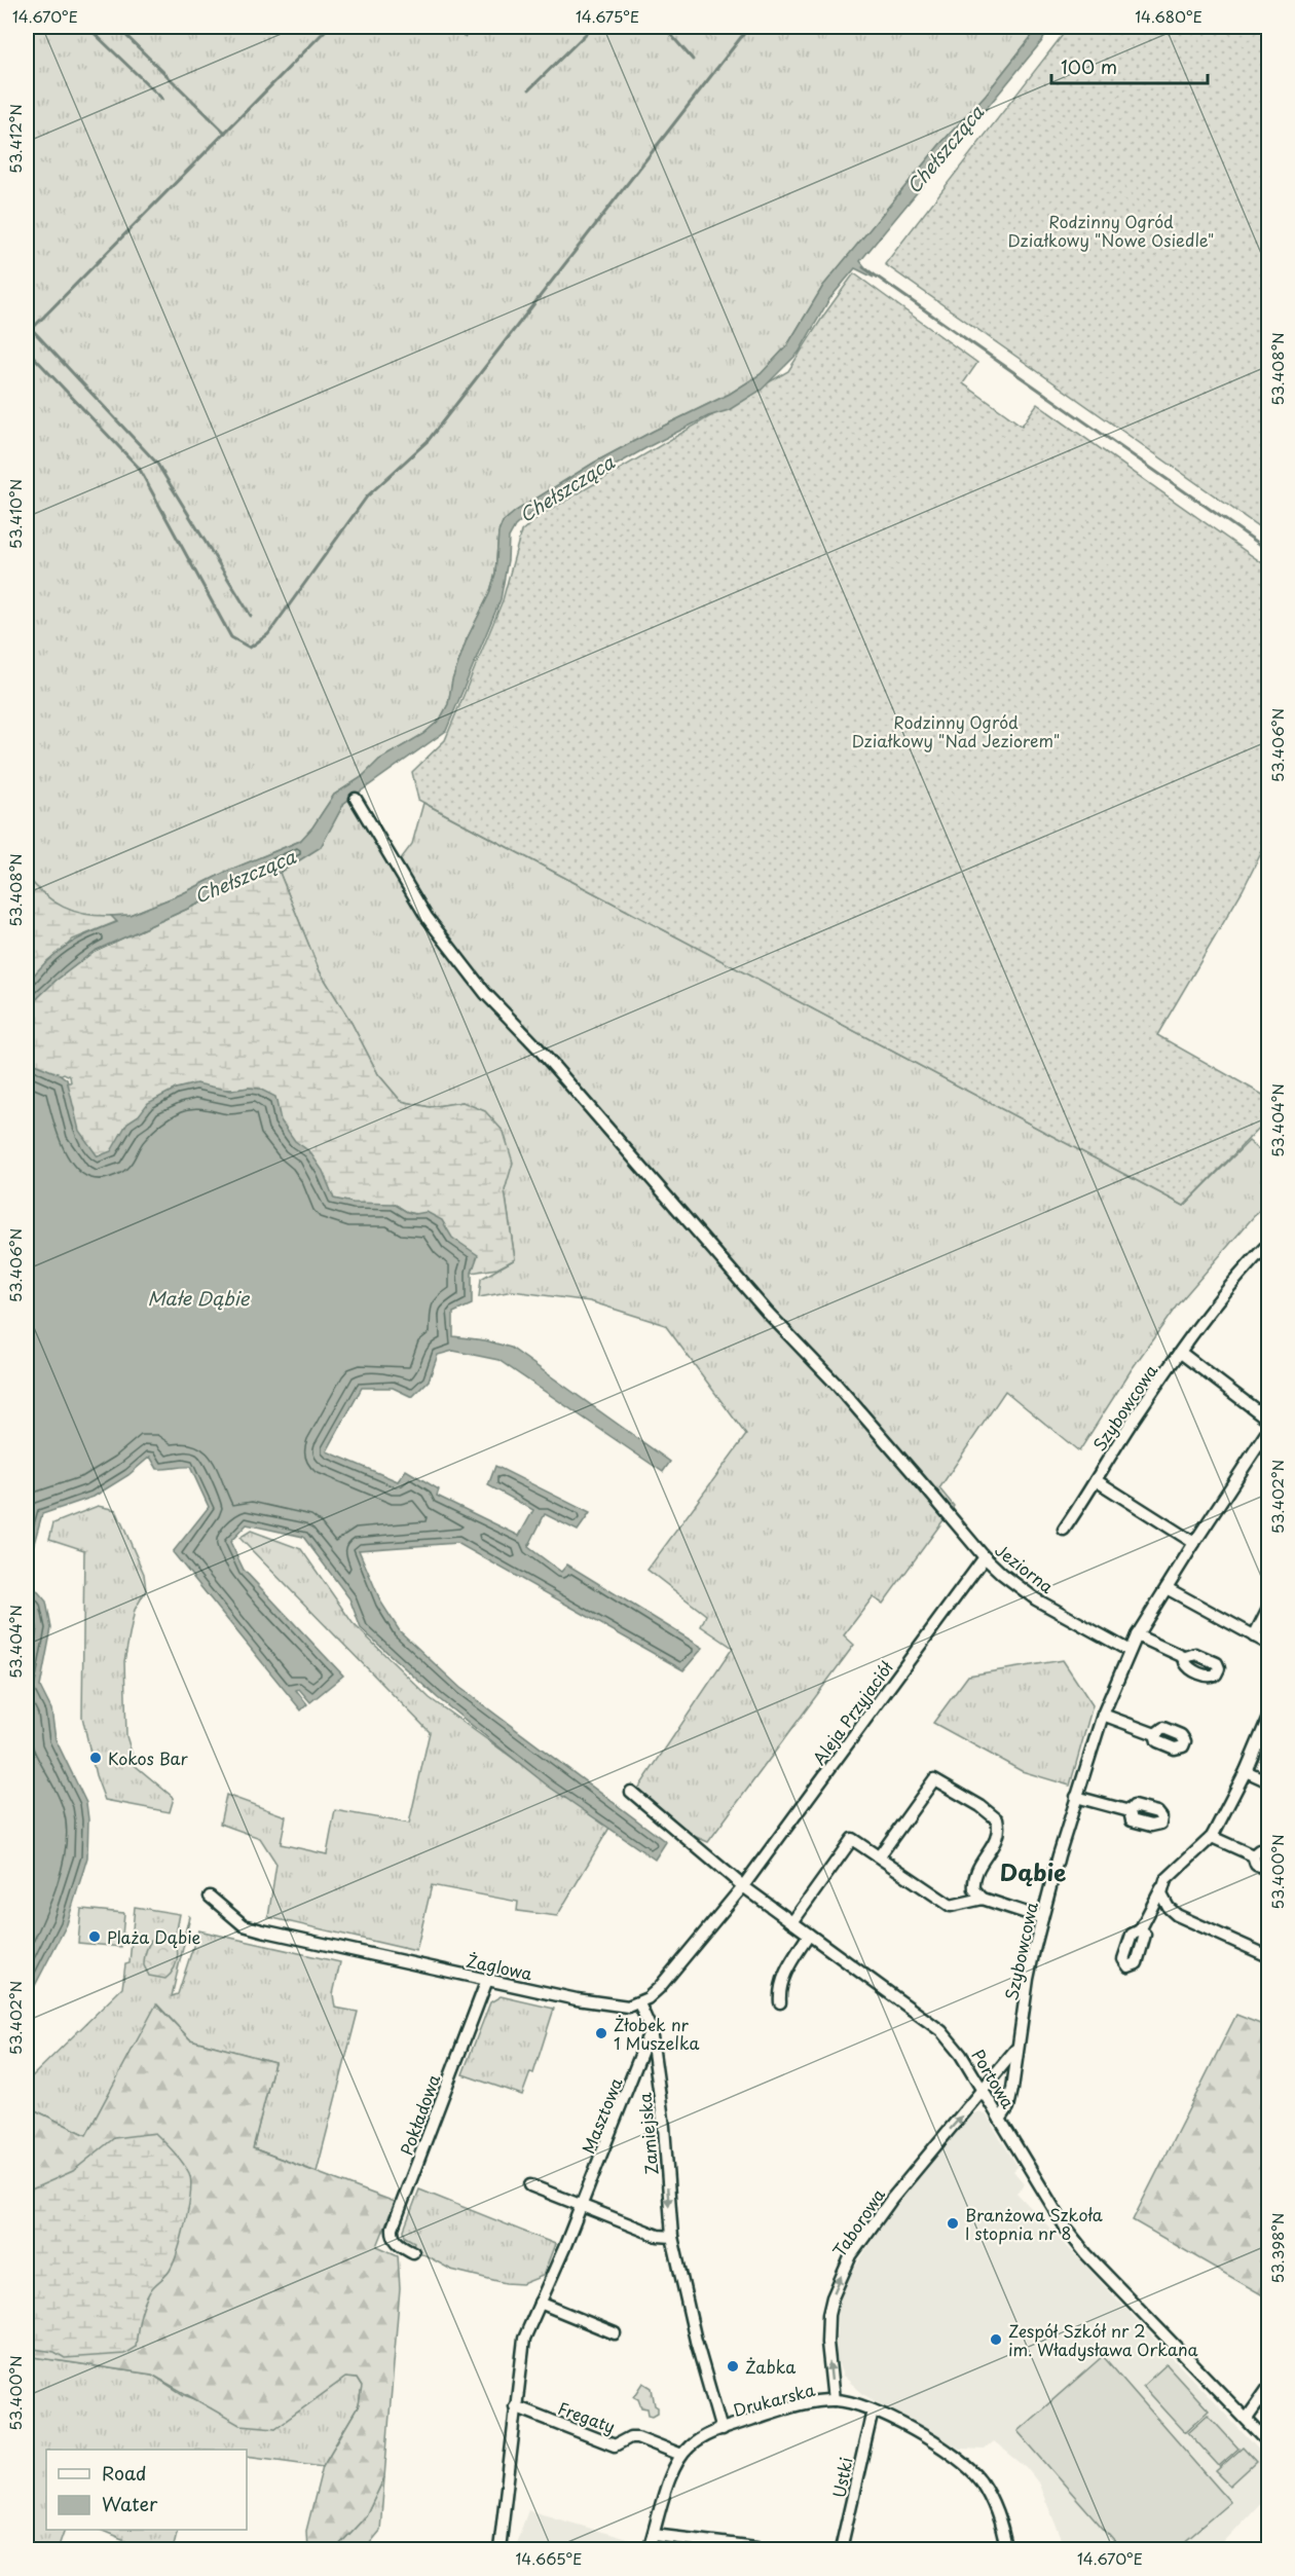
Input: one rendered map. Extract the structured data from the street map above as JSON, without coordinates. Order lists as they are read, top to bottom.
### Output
{
  "streets": {
    "street": [
      "Szybowcowa",
      "Jeziorna",
      "Aleja Przyjaciół",
      "Żaglowa",
      "Portowa",
      "Pokładowa",
      "Masztowa",
      "Zamiejska",
      "Taborowa",
      "Drukarska",
      "Fregaty",
      "Ustki"
    ]
  },
  "crossings": [
    ["Szybowcowa", "Jeziorna"],
    ["Szybowcowa", "Portowa"],
    ["Szybowcowa", "Taborowa"],
    ["Jeziorna", "Aleja Przyjaciół"],
    ["Aleja Przyjaciół", "Portowa"],
    ["Żaglowa", "Pokładowa"],
    ["Portowa", "Taborowa"],
    ["Masztowa", "Zamiejska"],
    ["Zamiejska", "Drukarska"],
    ["Taborowa", "Drukarska"],
    ["Drukarska", "Fregaty"],
    ["Drukarska", "Ustki"]
  ],
  "one_way": ["Zamiejska", "Taborowa"],
  "districts": ["Dąbie"],
  "water": ["Chełszcząca", "Małe Dąbie"],
  "parks": ["Rodzinny Ogród Działkowy \"Nowe Osiedle\"", "Rodzinny Ogród Działkowy \"Nad Jeziorem\""],
  "places": [
    "Kokos Bar",
    "Plaża Dąbie",
    "Żłobek nr 1 Muszelka",
    "Branżowa Szkoła I stopnia nr 8",
    "Zespół Szkół nr 2 im. Władysława Orkana",
    "Żabka"
  ],
  "legend": ["Road", "Water"],
  "scale_bar": "100 m",
  "coordinates": [
    "14.670°E",
    "14.675°E",
    "14.680°E",
    "53.412°N",
    "53.408°N",
    "53.410°N",
    "53.406°N",
    "53.404°N",
    "53.402°N",
    "53.400°N",
    "53.398°N",
    "14.665°E"
  ]
}
